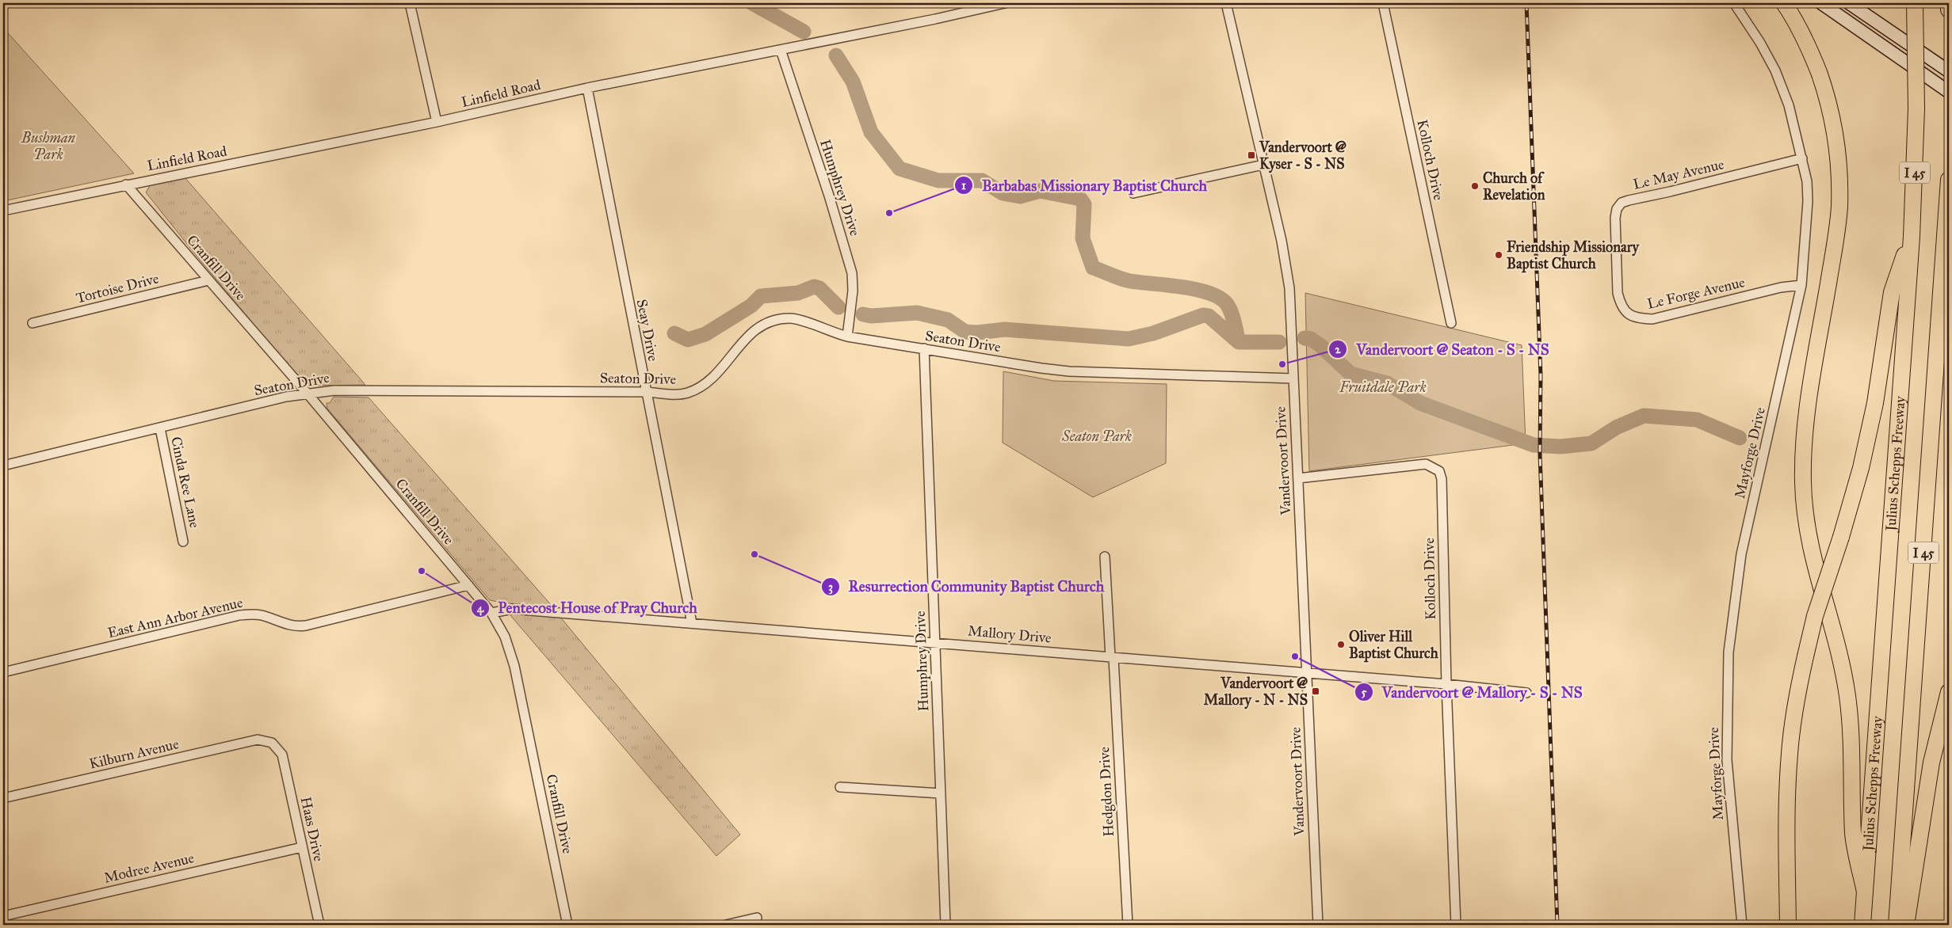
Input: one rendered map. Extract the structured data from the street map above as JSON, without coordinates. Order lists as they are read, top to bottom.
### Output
{
  "streets": {
    "highway": ["I 45", "Julius Schepps Freeway"],
    "street": [
      "Linfield Road",
      "Kolloch Drive",
      "Le May Avenue",
      "Humphrey Drive",
      "Cranfill Drive",
      "Tortoise Drive",
      "Le Forge Avenue",
      "Seay Drive",
      "Seaton Drive",
      "Mayforge Drive",
      "Vandervoort Drive",
      "Cinda Ree Lane",
      "East Ann Arbor Avenue",
      "Mallory Drive",
      "Kilburn Avenue",
      "Hedgdon Drive",
      "Haas Drive",
      "Modree Avenue"
    ]
  },
  "crossings": [
    ["Linfield Road", "Humphrey Drive"],
    ["Linfield Road", "Cranfill Drive"],
    ["Linfield Road", "Seay Drive"],
    ["Kolloch Drive", "Vandervoort Drive"],
    ["Kolloch Drive", "Mallory Drive"],
    ["Le May Avenue", "Le Forge Avenue"],
    ["Le May Avenue", "Mayforge Drive"],
    ["Humphrey Drive", "Seaton Drive"],
    ["Humphrey Drive", "Mallory Drive"],
    ["Cranfill Drive", "Tortoise Drive"],
    ["Cranfill Drive", "Seaton Drive"],
    ["Cranfill Drive", "East Ann Arbor Avenue"],
    ["Cranfill Drive", "Mallory Drive"],
    ["Le Forge Avenue", "Mayforge Drive"],
    ["Seay Drive", "Seaton Drive"],
    ["Seay Drive", "Mallory Drive"],
    ["Seaton Drive", "Vandervoort Drive"],
    ["Seaton Drive", "Cinda Ree Lane"],
    ["Vandervoort Drive", "Mallory Drive"],
    ["Mallory Drive", "Hedgdon Drive"],
    ["Kilburn Avenue", "Haas Drive"],
    ["Haas Drive", "Modree Avenue"]
  ],
  "parks": ["Bushman Park", "Fruitdale Park", "Seaton Park"],
  "places": {
    "transit": ["Vandervoort @ Kyser - S - NS", "Vandervoort @ Mallory - N - NS"],
    "other": [
      "Church of Revelation",
      "Barbabas Missionary Baptist Church",
      "Friendship Missionary Baptist Church",
      "Vandervoort @ Seaton - S - NS",
      "Resurrection Community Baptist Church",
      "Pentecost House of Pray Church",
      "Oliver Hill Baptist Church",
      "Vandervoort @ Mallory - S - NS"
    ]
  }
}
